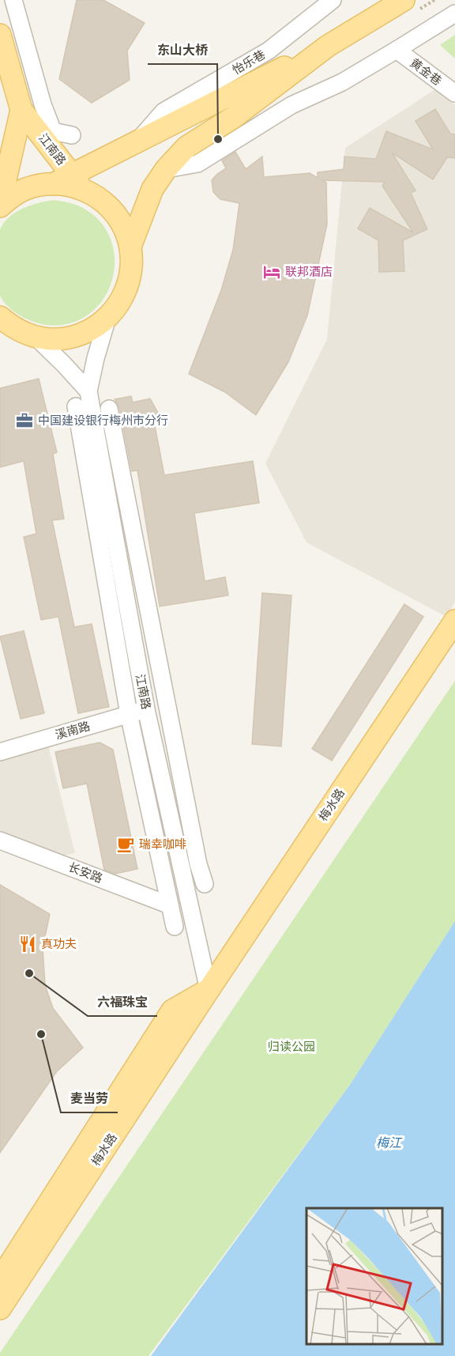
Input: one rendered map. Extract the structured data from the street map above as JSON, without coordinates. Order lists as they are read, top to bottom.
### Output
{
  "streets": {
    "main road": ["江南路", "梅水路"],
    "street": [
      "怡乐巷",
      "黄金巷",
      "溪南路",
      "长安路"
    ]
  },
  "crossings": [
    ["江南路", "溪南路"],
    ["江南路", "梅水路"]
  ],
  "water": ["梅江"],
  "parks": ["归读公园"],
  "places": {
    "other": ["东山大桥", "六福珠宝", "麦当劳"],
    "hotel": ["联邦酒店"],
    "office": ["中国建设银行梅州市分行"],
    "cafe": ["瑞幸咖啡"],
    "restaurant": ["真功夫"]
  }
}
